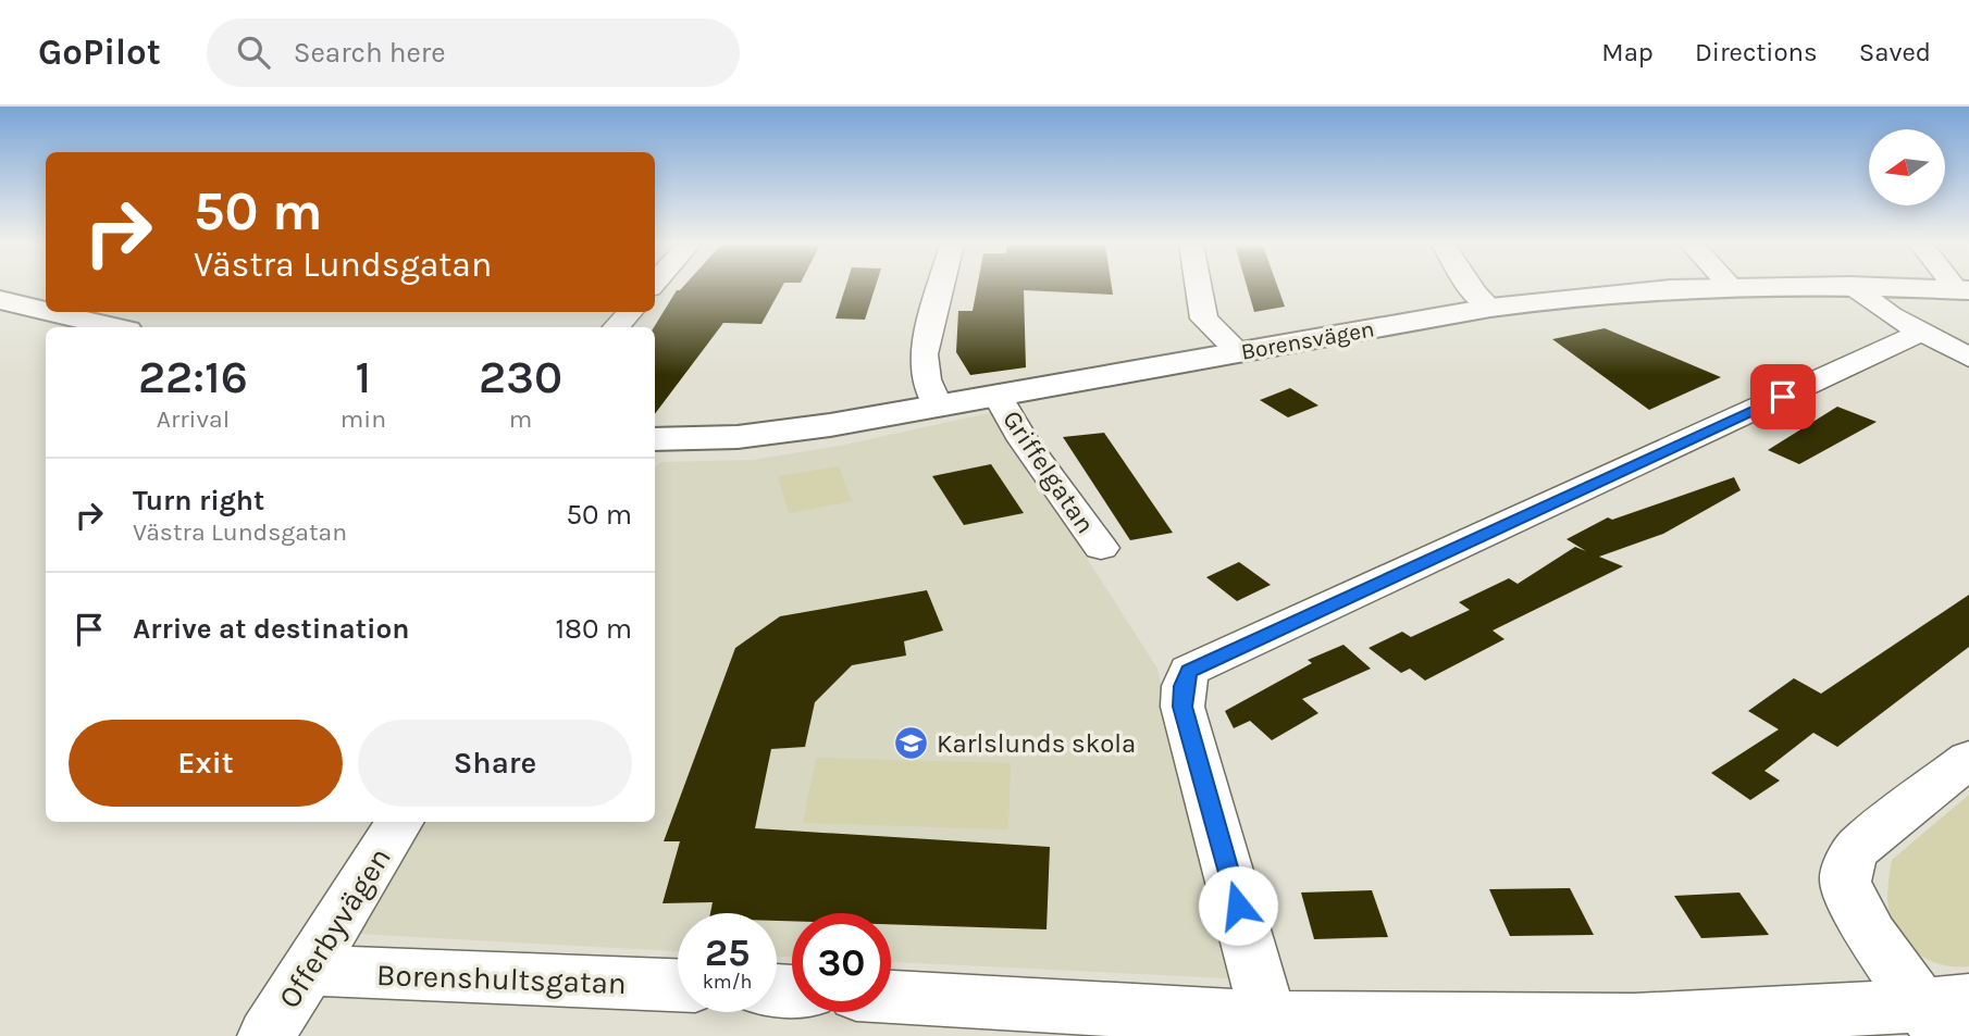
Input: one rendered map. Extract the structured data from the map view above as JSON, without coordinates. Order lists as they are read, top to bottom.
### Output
{
  "streets": {
    "street": [
      "Borensvägen",
      "Griffelgatan",
      "Offerbyvägen",
      "Borenshultsgatan"
    ]
  },
  "crossings": [
    ["Borensvägen", "Griffelgatan"],
    ["Offerbyvägen", "Borenshultsgatan"]
  ],
  "places": {
    "school or university": ["Karlslunds skola"]
  },
  "north": "left",
  "page": {
    "header": "GoPilot",
    "search": "Search here",
    "nav": ["Map", "Directions", "Saved"],
    "turn": ["50 m", "Västra Lundsgatan"],
    "eta": [
      "22:16",
      "Arrival",
      "1",
      "min",
      "230",
      "m"
    ],
    "list": [
      {
        "name": "Turn right",
        "note": "Västra Lundsgatan",
        "value": "50 m"
      },
      {
        "name": "Arrive at destination",
        "value": "180 m"
      }
    ],
    "buttons": ["Exit", "Share"],
    "speed": "25 km/h",
    "limit": "30"
  }
}
